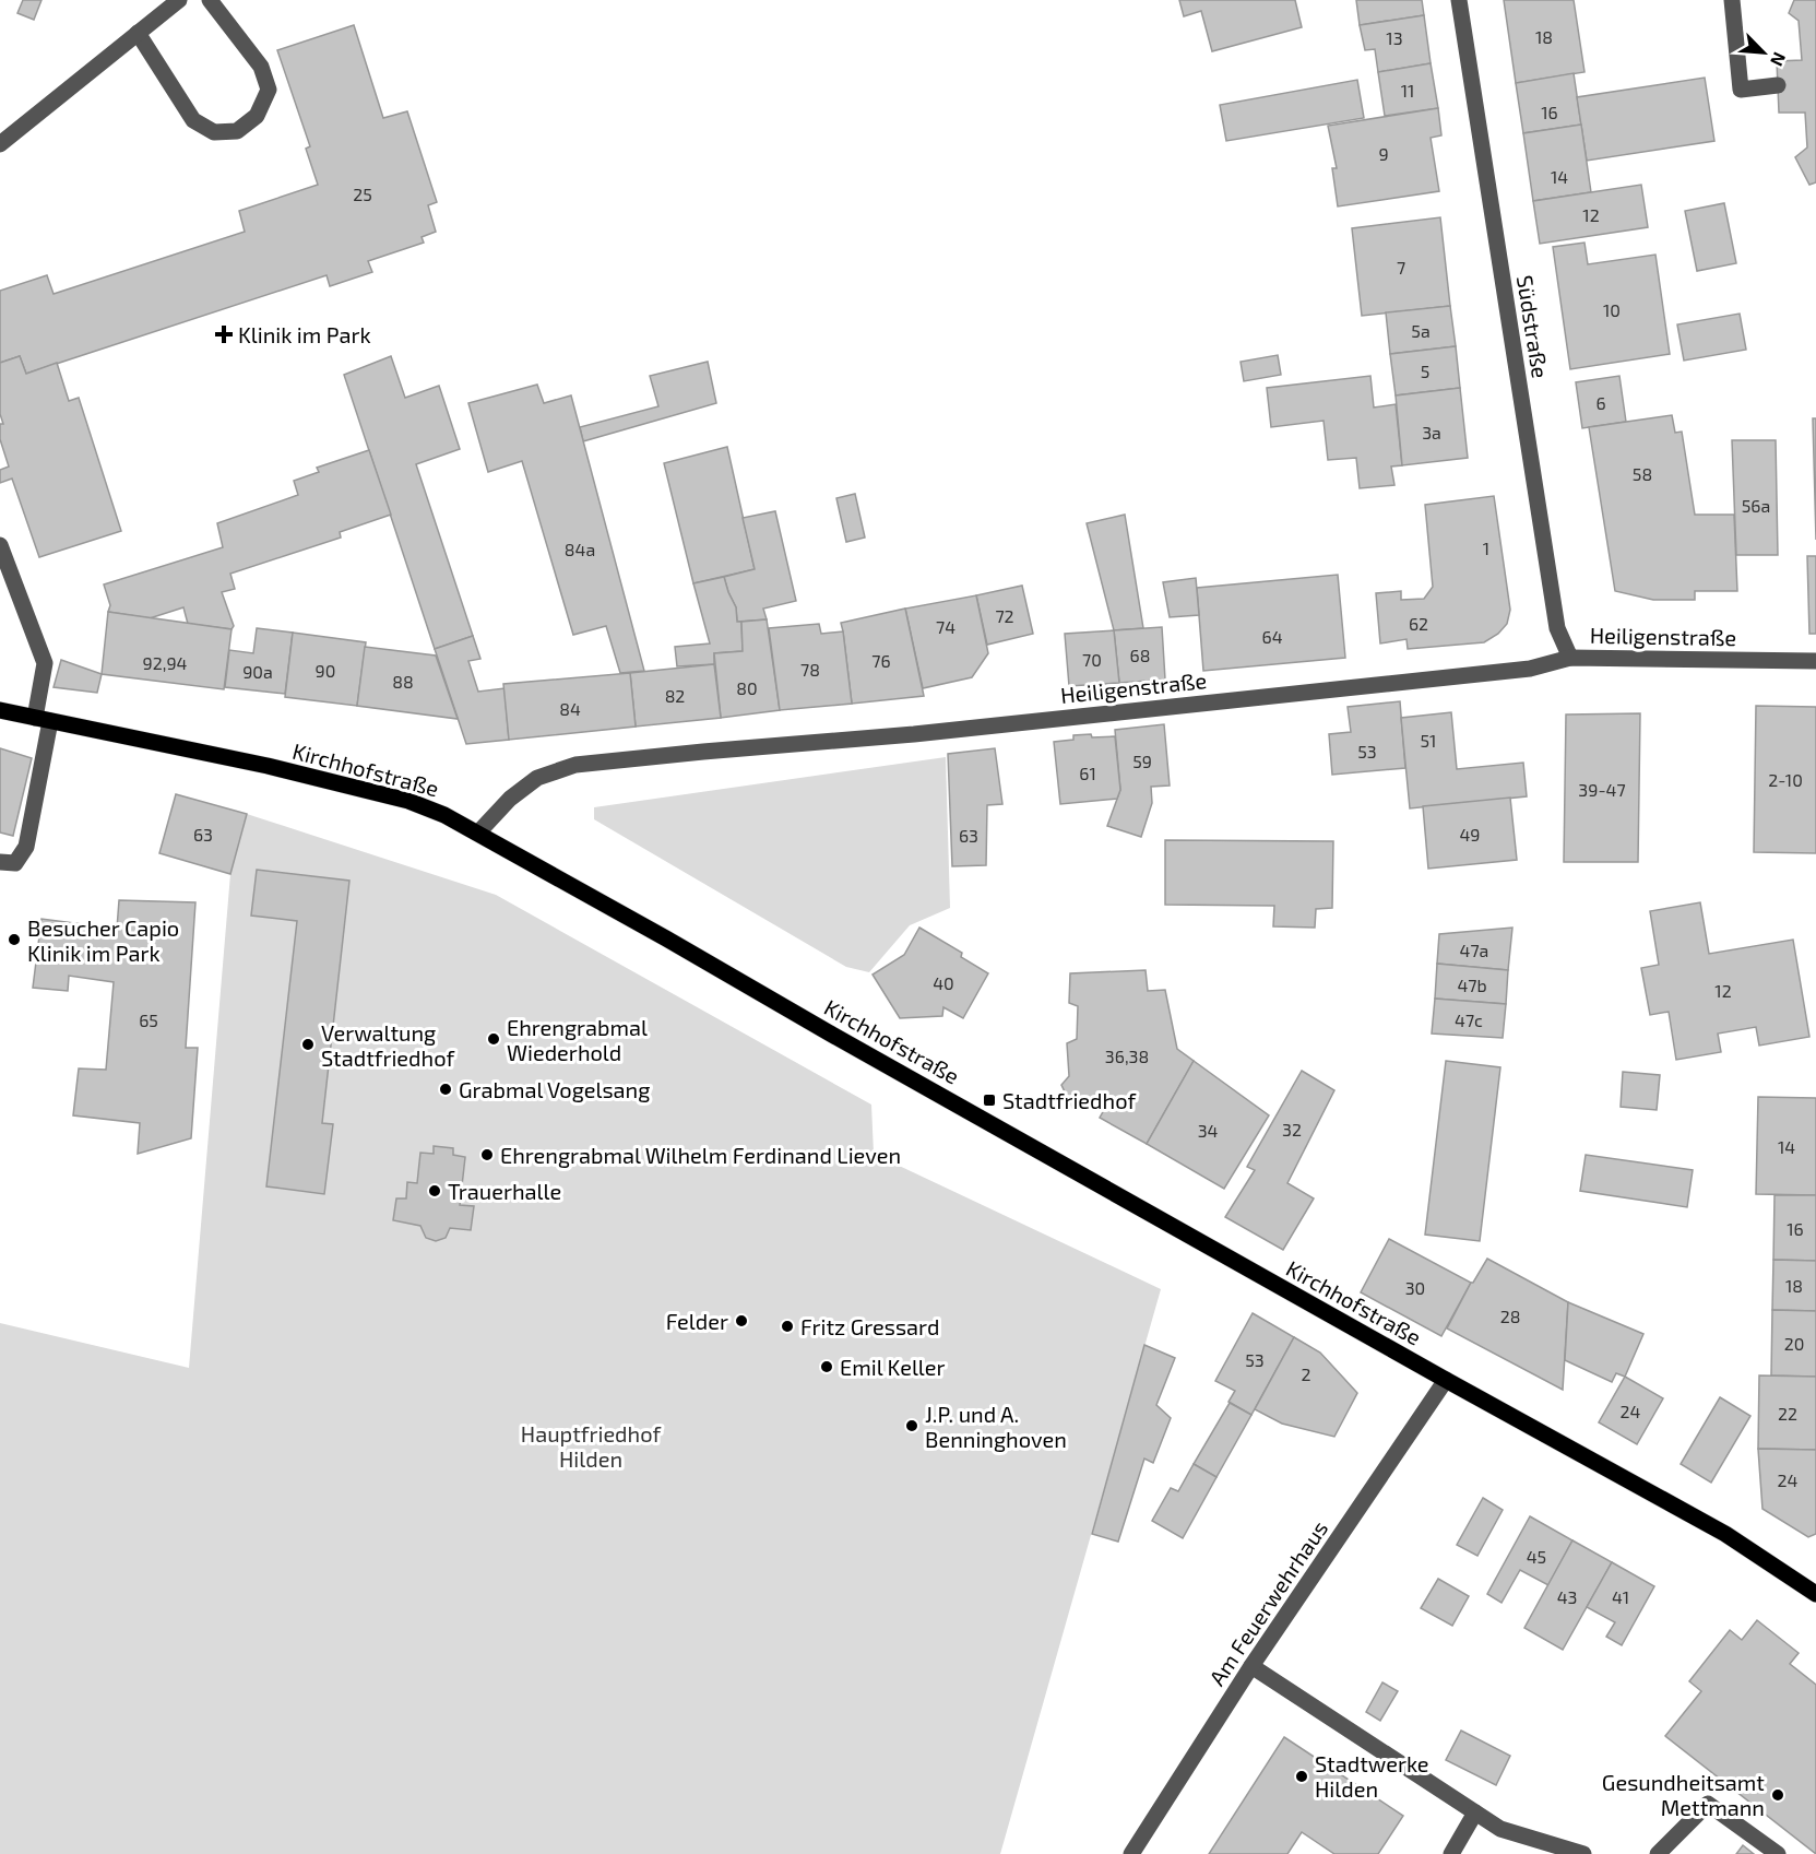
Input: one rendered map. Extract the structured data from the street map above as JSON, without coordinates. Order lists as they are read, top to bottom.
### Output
{
  "streets": {
    "main road": ["Kirchhofstraße"],
    "street": ["Südstraße", "Heiligenstraße", "Am Feuerwehrhaus"]
  },
  "crossings": [
    ["Südstraße", "Heiligenstraße"],
    ["Heiligenstraße", "Kirchhofstraße"],
    ["Kirchhofstraße", "Am Feuerwehrhaus"]
  ],
  "parks": ["Hauptfriedhof Hilden"],
  "places": {
    "health": ["Klinik im Park"],
    "other": [
      "Besucher Capio Klinik im Park",
      "Ehrengrabmal Wiederhold",
      "Verwaltung Stadtfriedhof",
      "Grabmal Vogelsang",
      "Ehrengrabmal Wilhelm Ferdinand Lieven",
      "Trauerhalle",
      "Felder",
      "Fritz Gressard",
      "Emil Keller",
      "J.P. und A. Benninghoven",
      "Stadtwerke Hilden",
      "Gesundheitsamt Mettmann"
    ],
    "transit": ["Stadtfriedhof"]
  },
  "house_numbers": [
    "18",
    "13",
    "11",
    "16",
    "9",
    "14",
    "25",
    "12",
    "7",
    "10",
    "5a",
    "5",
    "6",
    "3a",
    "58",
    "56a",
    "1",
    "84a",
    "72",
    "62",
    "74",
    "64",
    "68",
    "70",
    "76",
    "92,94",
    "78",
    "90",
    "90a",
    "88",
    "80",
    "82",
    "84",
    "51",
    "53",
    "59",
    "61",
    "2-10",
    "39-47",
    "63",
    "49",
    "63",
    "47a",
    "40",
    "47b",
    "12",
    "65",
    "47c",
    "36,38",
    "32",
    "34",
    "14",
    "16",
    "18",
    "30",
    "28",
    "20",
    "53",
    "2",
    "24",
    "22",
    "24",
    "45",
    "43",
    "41"
  ],
  "north": "bottom right"
}
